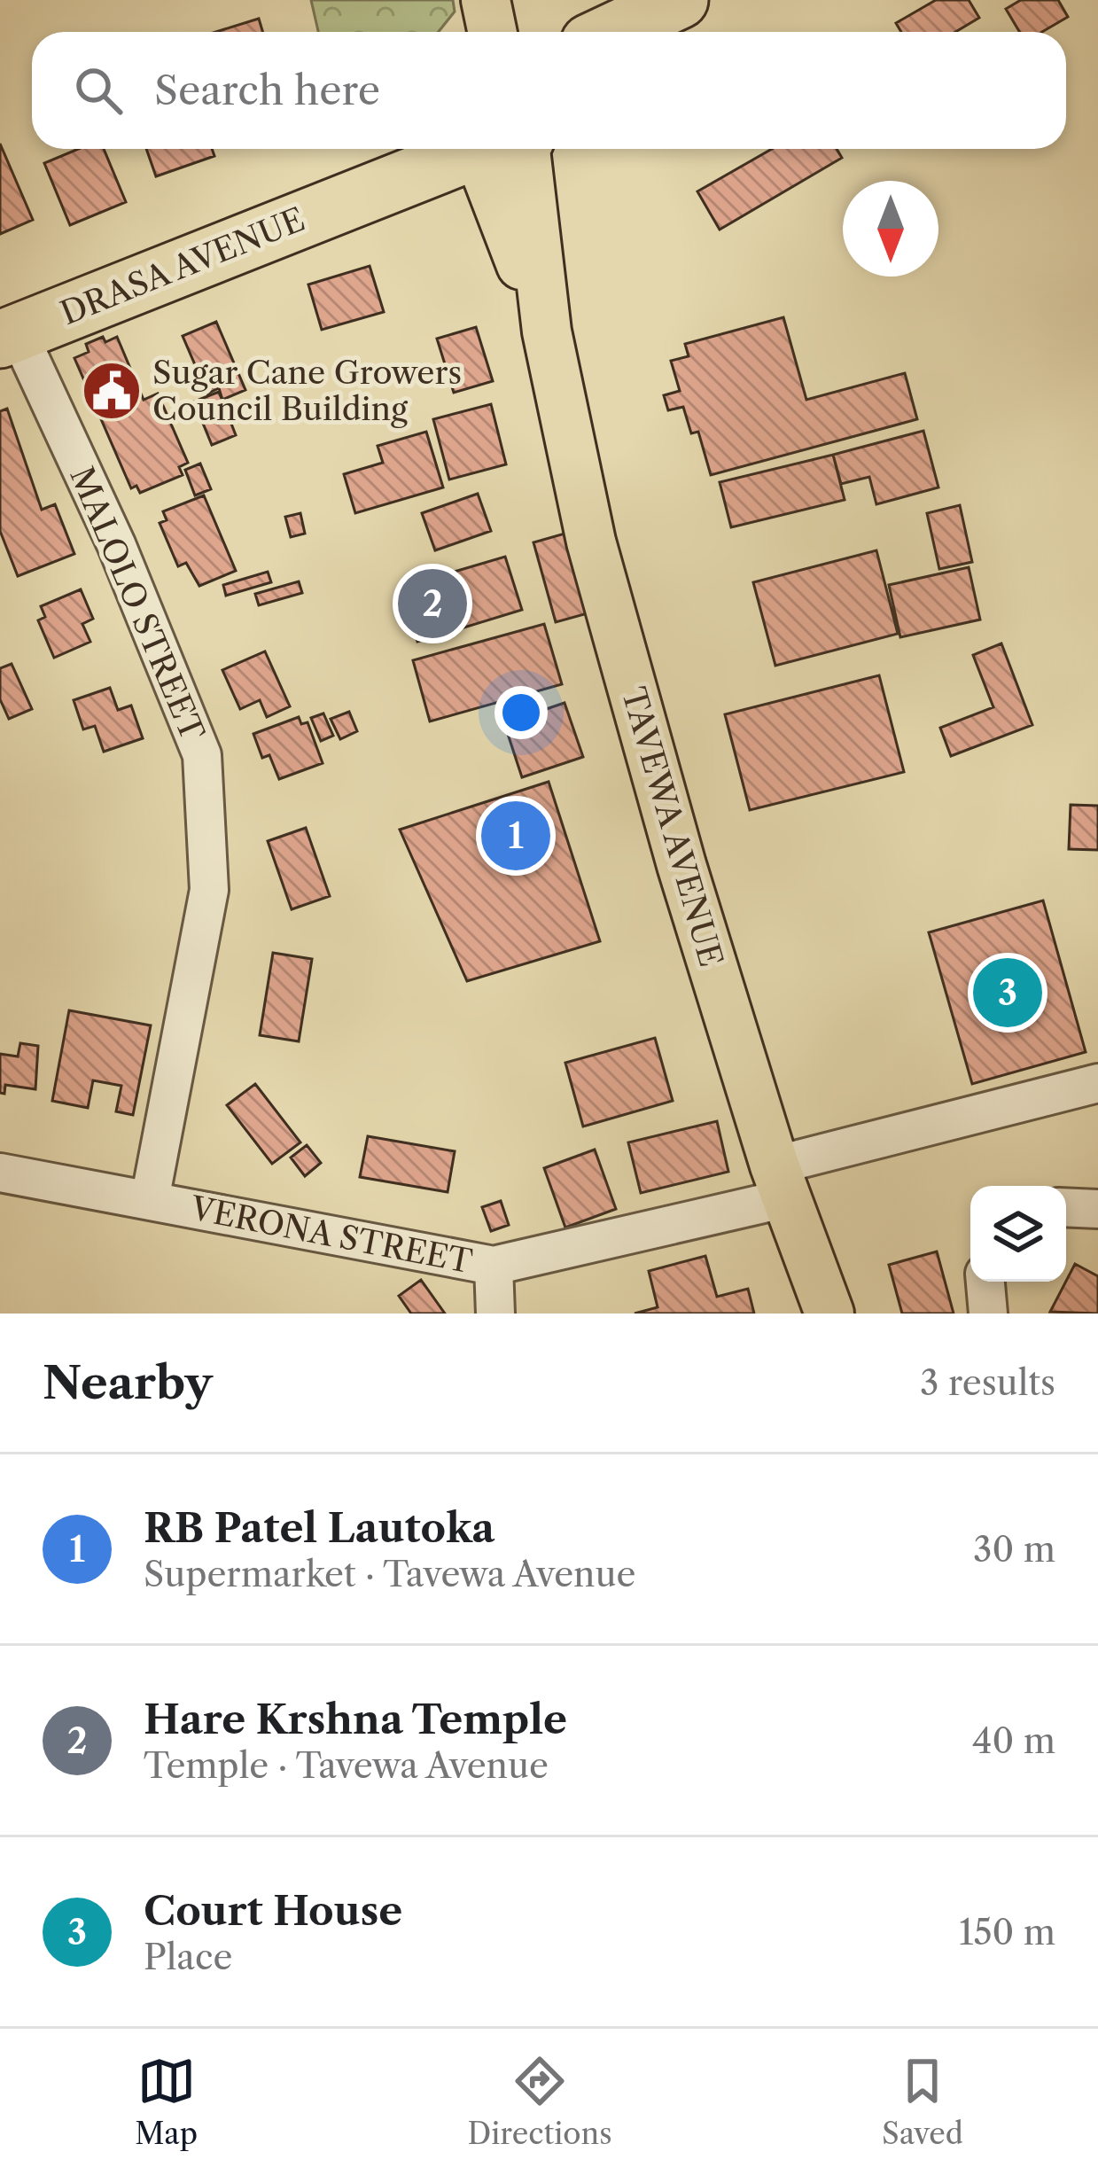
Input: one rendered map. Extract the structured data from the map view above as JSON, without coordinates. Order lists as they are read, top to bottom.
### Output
{
  "streets": {
    "highway": ["DRASA AVENUE"],
    "main road": ["TAVEWA AVENUE"],
    "street": ["MALOLO STREET", "VERONA STREET"]
  },
  "crossings": [
    ["DRASA AVENUE", "MALOLO STREET"],
    ["MALOLO STREET", "VERONA STREET"],
    ["TAVEWA AVENUE", "VERONA STREET"]
  ],
  "places": {
    "public building": ["Sugar Cane Growers Council Building"]
  },
  "north": "bottom",
  "page": {
    "search": "Search here",
    "pins": ["2", "1", "3"],
    "heading": ["Nearby", "3 results"],
    "list": [
      {
        "mark": "1",
        "name": "RB Patel Lautoka",
        "note": "Supermarket · Tavewa Avenue",
        "value": "30 m"
      },
      {
        "mark": "2",
        "name": "Hare Krshna Temple",
        "note": "Temple · Tavewa Avenue",
        "value": "40 m"
      },
      {
        "mark": "3",
        "name": "Court House",
        "note": "Place",
        "value": "150 m"
      }
    ],
    "nav": ["Map", "Directions", "Saved"]
  }
}
